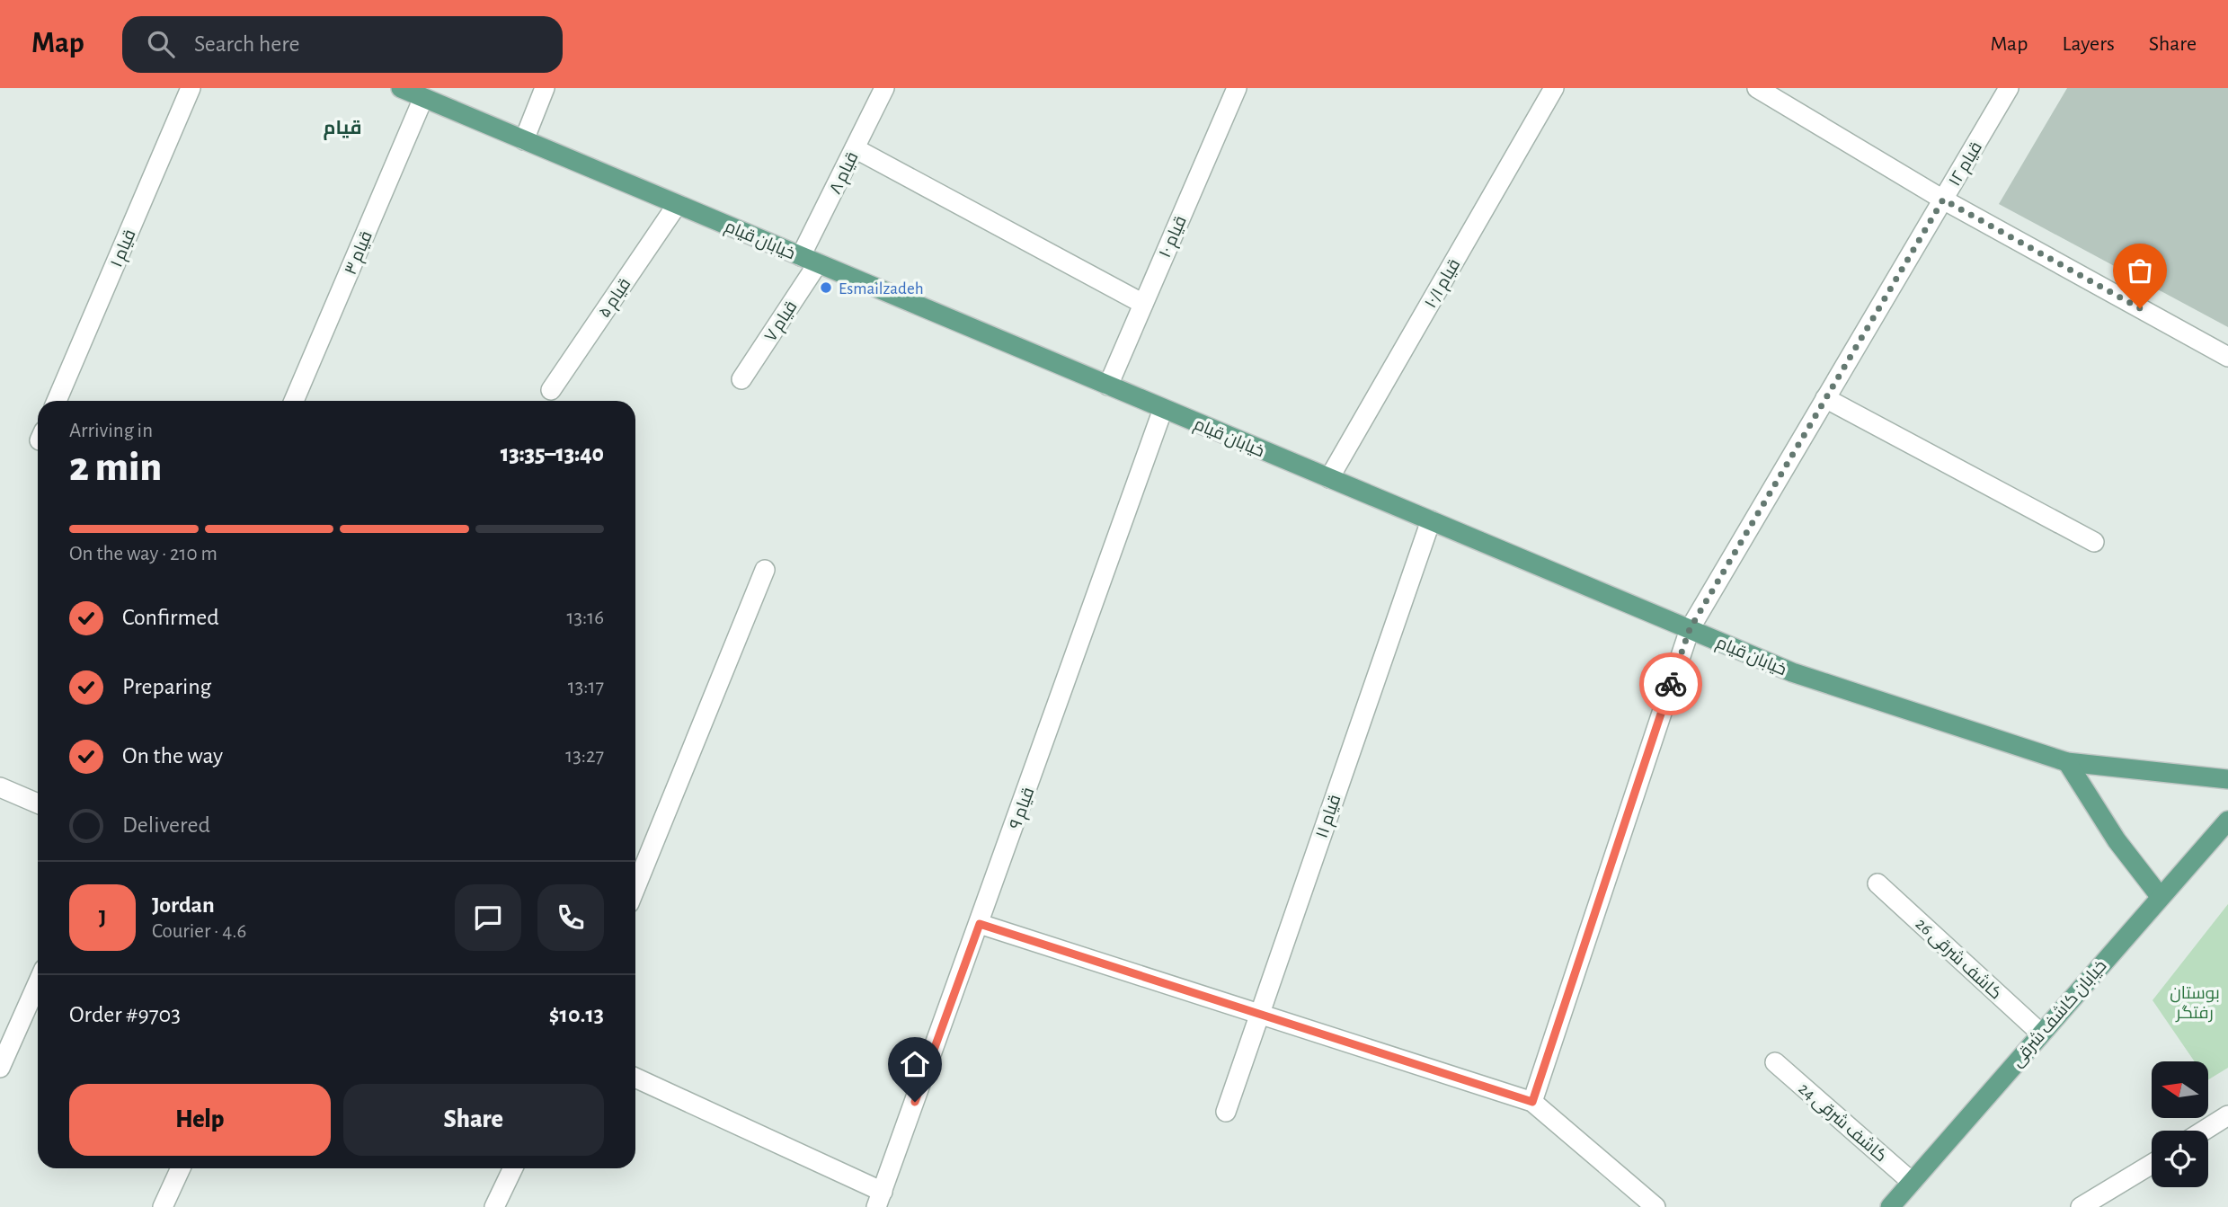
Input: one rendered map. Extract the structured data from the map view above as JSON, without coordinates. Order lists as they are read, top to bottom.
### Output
{
  "streets": {
    "main road": ["خیابان قیام", "خیابان کاشف شرقی"],
    "street": [
      "قیام ۱۲",
      "قیام ۸",
      "قیام ۱۰",
      "قیام ۱",
      "قیام ۳",
      "قیام ۱۰/۱",
      "قیام ۵",
      "قیام ۷",
      "قیام ۹",
      "قیام ۱۱",
      "کاشف شرقی 26",
      "کاشف شرقی 24"
    ]
  },
  "crossings": [
    ["قیام ۱۲", "خیابان قیام"],
    ["قیام ۸", "خیابان قیام"],
    ["قیام ۸", "قیام ۷"],
    ["قیام ۱۰", "خیابان قیام"],
    ["خیابان قیام", "قیام ۳"],
    ["خیابان قیام", "قیام ۱۰/۱"],
    ["خیابان قیام", "قیام ۵"],
    ["خیابان قیام", "قیام ۷"],
    ["خیابان قیام", "قیام ۹"],
    ["خیابان قیام", "قیام ۱۱"],
    ["کاشف شرقی 26", "خیابان کاشف شرقی"],
    ["خیابان کاشف شرقی", "کاشف شرقی 24"]
  ],
  "districts": ["قیام"],
  "parks": ["بوستان رفتگر"],
  "places": ["Esmailzadeh"],
  "north": "left",
  "page": {
    "header": "Map",
    "search": "Search here",
    "nav": ["Map", "Layers", "Share"],
    "heading": ["2 min", "Arriving in", "13:35–13:40"],
    "panel": [
      "Jordan",
      "Courier · 4.6",
      "Order #9703",
      "$10.13"
    ],
    "bar": "On the way · 210 m",
    "list": [
      ["Confirmed", "13:16"],
      ["Preparing", "13:17"],
      ["On the way", "13:27"],
      "Delivered"
    ],
    "round": "J",
    "buttons": ["Help", "Share"]
  }
}
